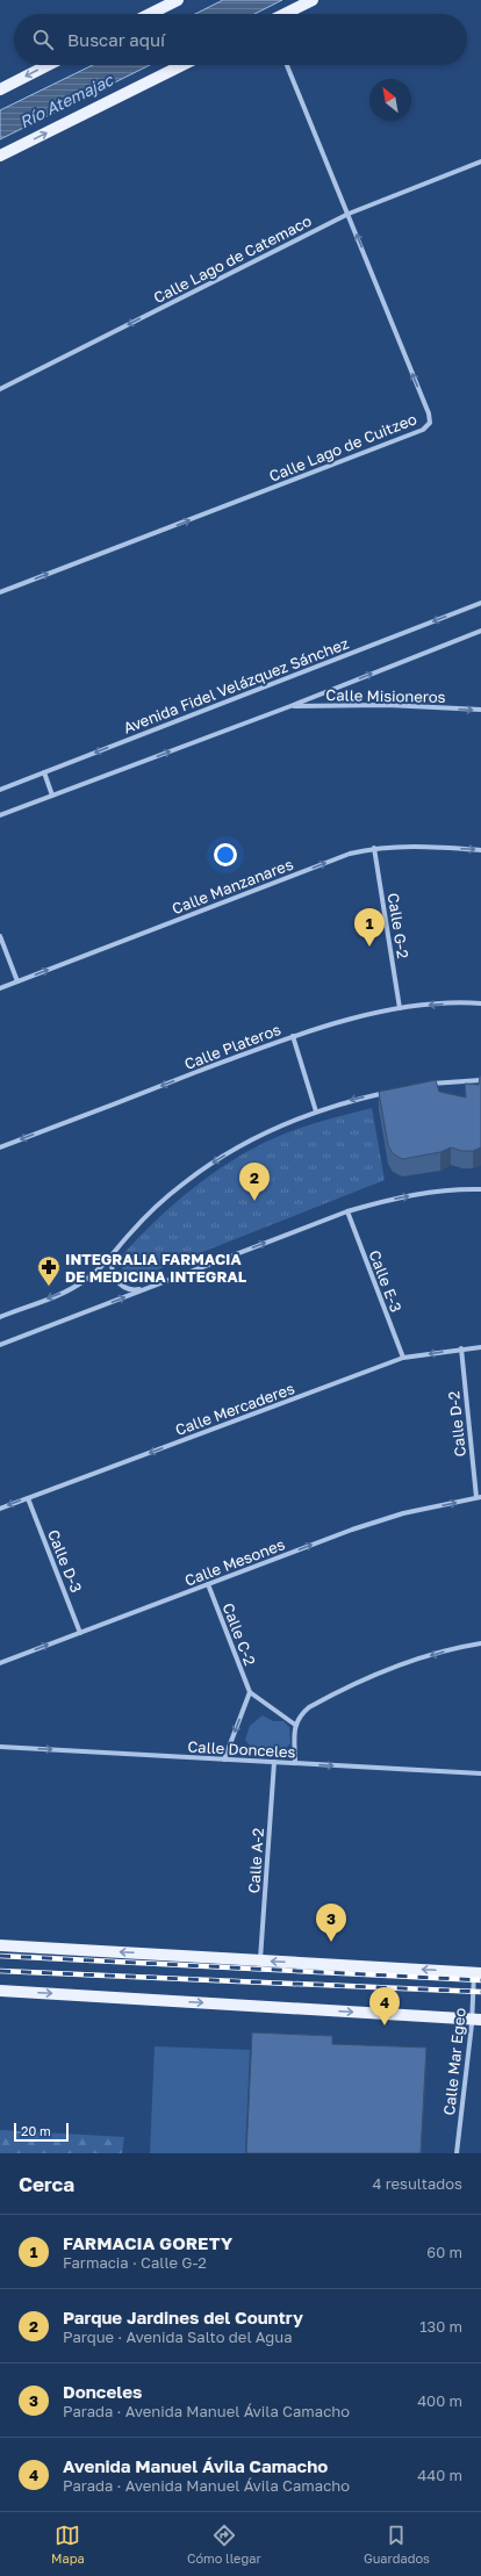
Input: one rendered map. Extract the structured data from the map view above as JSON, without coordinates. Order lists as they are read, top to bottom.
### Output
{
  "streets": {
    "street": [
      "Calle Lago de Catemaco",
      "Calle Lago de Cuitzeo",
      "Avenida Fidel Velázquez Sánchez",
      "Calle Misioneros",
      "Calle Manzanares",
      "Calle G-2",
      "Calle Plateros",
      "Calle E-3",
      "Calle Mercaderes",
      "Calle D-2",
      "Calle D-3",
      "Calle Mesones",
      "Calle C-2",
      "Calle Donceles",
      "Calle A-2",
      "Calle Mar Egeo"
    ]
  },
  "crossings": [
    ["Calle Lago de Catemaco", "Calle Lago de Cuitzeo"],
    ["Calle Manzanares", "Calle G-2"],
    ["Calle G-2", "Calle Plateros"],
    ["Calle E-3", "Calle Mercaderes"],
    ["Calle Mercaderes", "Calle D-2"],
    ["Calle Mercaderes", "Calle D-3"],
    ["Calle D-2", "Calle Mesones"],
    ["Calle D-3", "Calle Mesones"],
    ["Calle Mesones", "Calle C-2"],
    ["Calle Donceles", "Calle A-2"]
  ],
  "one_way": [
    "Calle Lago de Catemaco",
    "Calle Manzanares",
    "Calle Plateros",
    "Calle Mercaderes",
    "Calle Mesones",
    "Calle Donceles"
  ],
  "water": ["Río Atemajac"],
  "places": {
    "pharmacy": ["INTEGRALIA FARMACIA DE MEDICINA INTEGRAL"]
  },
  "scale_bar": "20 m",
  "north": "top left",
  "page": {
    "search": "Buscar aquí",
    "pins": [
      "1",
      "2",
      "3",
      "4"
    ],
    "scale": "20 m",
    "heading": ["Cerca", "4 resultados"],
    "list": [
      {
        "mark": "1",
        "name": "FARMACIA GORETY",
        "note": "Farmacia · Calle G-2",
        "value": "60 m"
      },
      {
        "mark": "2",
        "name": "Parque Jardines del Country",
        "note": "Parque · Avenida Salto del Agua",
        "value": "130 m"
      },
      {
        "mark": "3",
        "name": "Donceles",
        "note": "Parada · Avenida Manuel Ávila Camacho",
        "value": "400 m"
      },
      {
        "mark": "4",
        "name": "Avenida Manuel Ávila Camacho",
        "note": "Parada · Avenida Manuel Ávila Camacho",
        "value": "440 m"
      }
    ],
    "nav": ["Mapa", "Cómo llegar", "Guardados"]
  }
}
